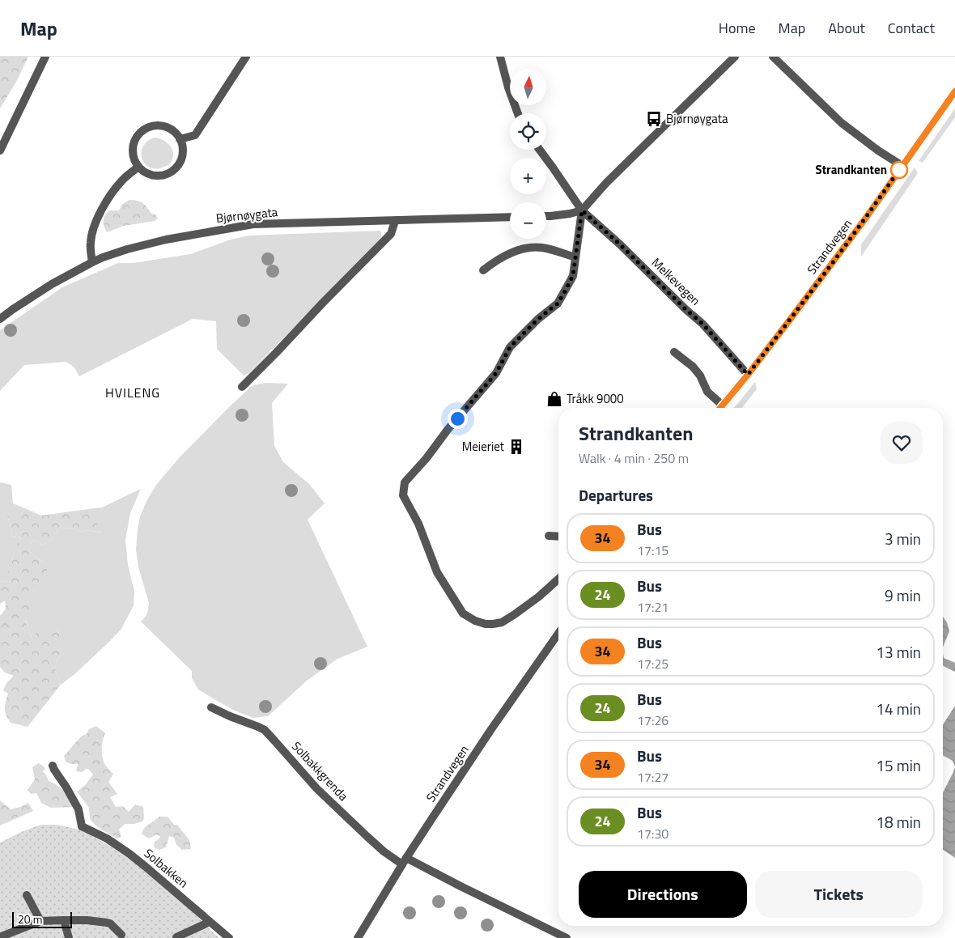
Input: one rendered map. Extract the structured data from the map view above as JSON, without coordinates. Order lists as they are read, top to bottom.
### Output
{
  "streets": {
    "street": [
      "Bjørnøygata",
      "Strandvegen",
      "Melkevegen",
      "Solbakkgrenda",
      "Solbakken"
    ]
  },
  "crossings": [
    ["Strandvegen", "Melkevegen"],
    ["Strandvegen", "Solbakkgrenda"]
  ],
  "districts": ["HVILENG"],
  "places": {
    "bus stop": ["Bjørnøygata"],
    "other": ["Strandkanten"],
    "shop": ["Tråkk 9000"],
    "building": ["Meieriet"]
  },
  "lines": ["bus line 34"],
  "scale_bar": "20 m",
  "north": "top",
  "page": {
    "header": "Map",
    "nav": [
      "Home",
      "Map",
      "About",
      "Contact"
    ],
    "map_buttons": ["+", "−"],
    "heading": [
      ["Strandkanten", "Walk · 4 min · 250 m"],
      "Departures"
    ],
    "list": [
      {
        "mark": "34",
        "name": "Bus",
        "note": "17:15",
        "value": "3 min"
      },
      {
        "mark": "24",
        "name": "Bus",
        "note": "17:21",
        "value": "9 min"
      },
      {
        "mark": "34",
        "name": "Bus",
        "note": "17:25",
        "value": "13 min"
      },
      {
        "mark": "24",
        "name": "Bus",
        "note": "17:26",
        "value": "14 min"
      },
      {
        "mark": "34",
        "name": "Bus",
        "note": "17:27",
        "value": "15 min"
      },
      {
        "mark": "24",
        "name": "Bus",
        "note": "17:30",
        "value": "18 min"
      }
    ],
    "buttons": ["Directions", "Tickets"],
    "scale": "20 m"
  }
}
